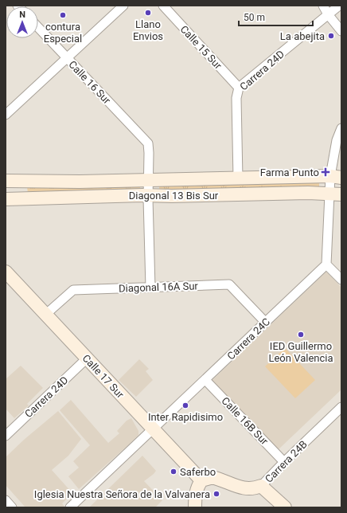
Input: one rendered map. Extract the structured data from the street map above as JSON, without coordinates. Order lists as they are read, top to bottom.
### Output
{
  "streets": {
    "street": [
      "Calle 15 Sur",
      "Carrera 24D",
      "Calle 16 Sur",
      "Diagonal 13 Bis Sur",
      "Diagonal 16A Sur",
      "Carrera 24C",
      "Calle 17 Sur",
      "Calle 16B Sur",
      "Carrera 24B"
    ]
  },
  "crossings": [
    ["Calle 15 Sur", "Carrera 24D"],
    ["Carrera 24D", "Diagonal 13 Bis Sur"],
    ["Carrera 24D", "Calle 17 Sur"],
    ["Calle 16 Sur", "Diagonal 13 Bis Sur"],
    ["Diagonal 16A Sur", "Carrera 24C"],
    ["Diagonal 16A Sur", "Calle 17 Sur"],
    ["Carrera 24C", "Calle 17 Sur"],
    ["Carrera 24C", "Calle 16B Sur"],
    ["Calle 17 Sur", "Carrera 24B"],
    ["Calle 16B Sur", "Carrera 24B"]
  ],
  "places": {
    "other": [
      "Llano Envios",
      "contura Especial",
      "La abejita",
      "IED Guillermo León Valencia",
      "Inter Rapidisimo",
      "Saferbo",
      "Iglesia Nuestra Señora de la Valvanera"
    ],
    "health": ["Farma Punto"]
  },
  "scale_bar": "50 m",
  "north": "top"
}
